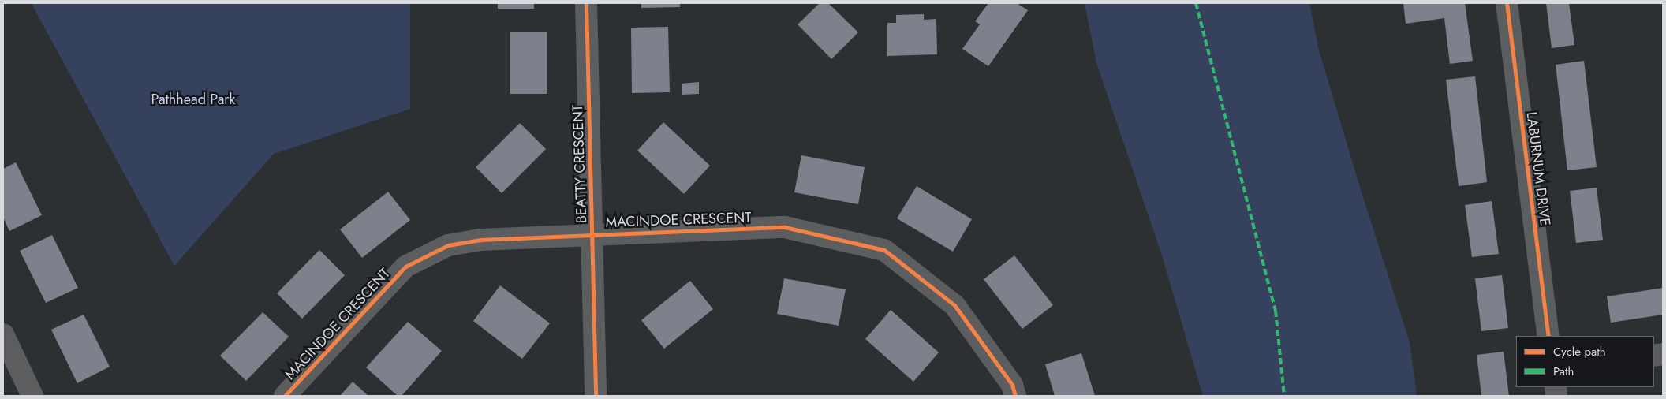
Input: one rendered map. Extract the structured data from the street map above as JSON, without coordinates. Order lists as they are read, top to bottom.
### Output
{
  "streets": {
    "street": ["BEATTY CRESCENT", "LABURNUM DRIVE", "MACINDOE CRESCENT"]
  },
  "crossings": [
    ["BEATTY CRESCENT", "MACINDOE CRESCENT"]
  ],
  "parks": ["Pathhead Park"],
  "legend": ["Cycle path", "Path"]
}
